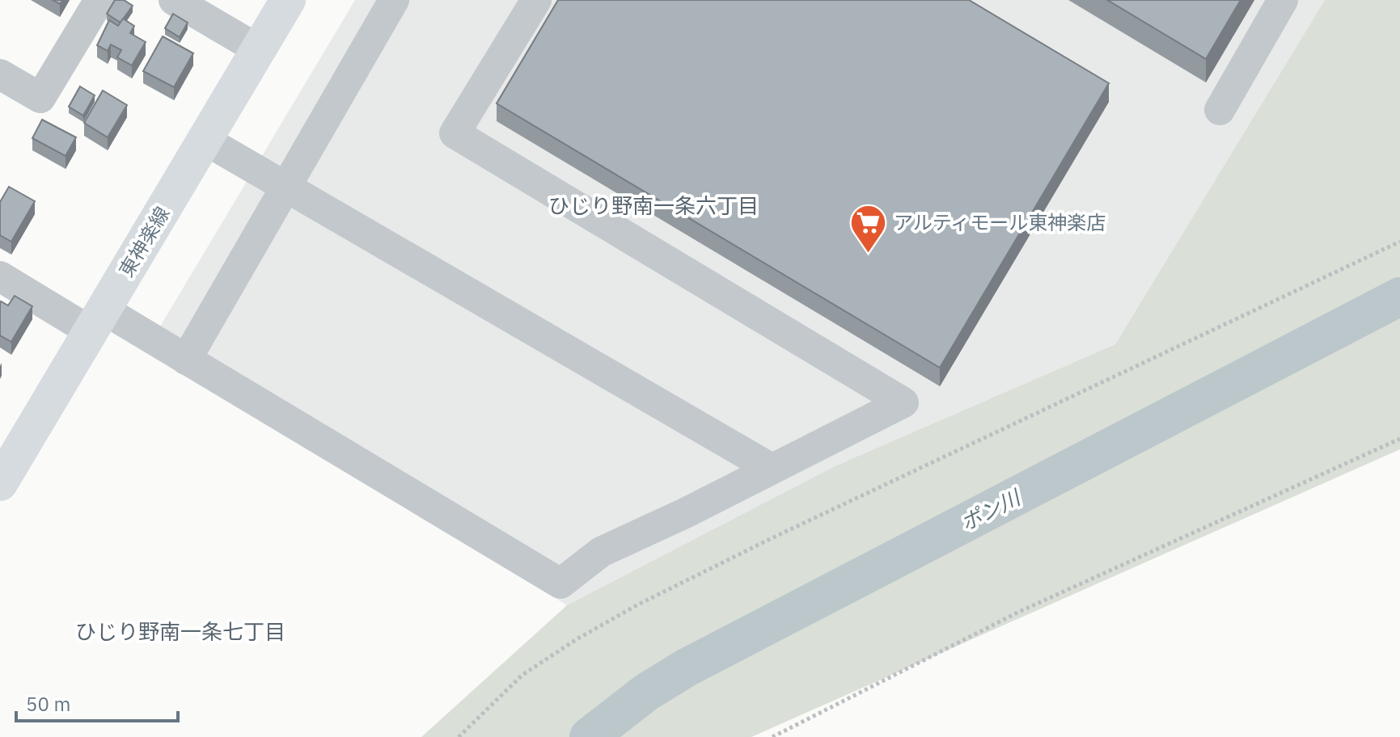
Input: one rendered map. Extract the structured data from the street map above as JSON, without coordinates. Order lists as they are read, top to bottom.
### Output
{
  "streets": {
    "main road": ["東神楽線"]
  },
  "districts": ["ひじり野南一条六丁目", "ひじり野南一条七丁目"],
  "water": ["ポン川"],
  "places": {
    "supermarket": ["アルティモール東神楽店"]
  },
  "scale_bar": "50 m"
}
